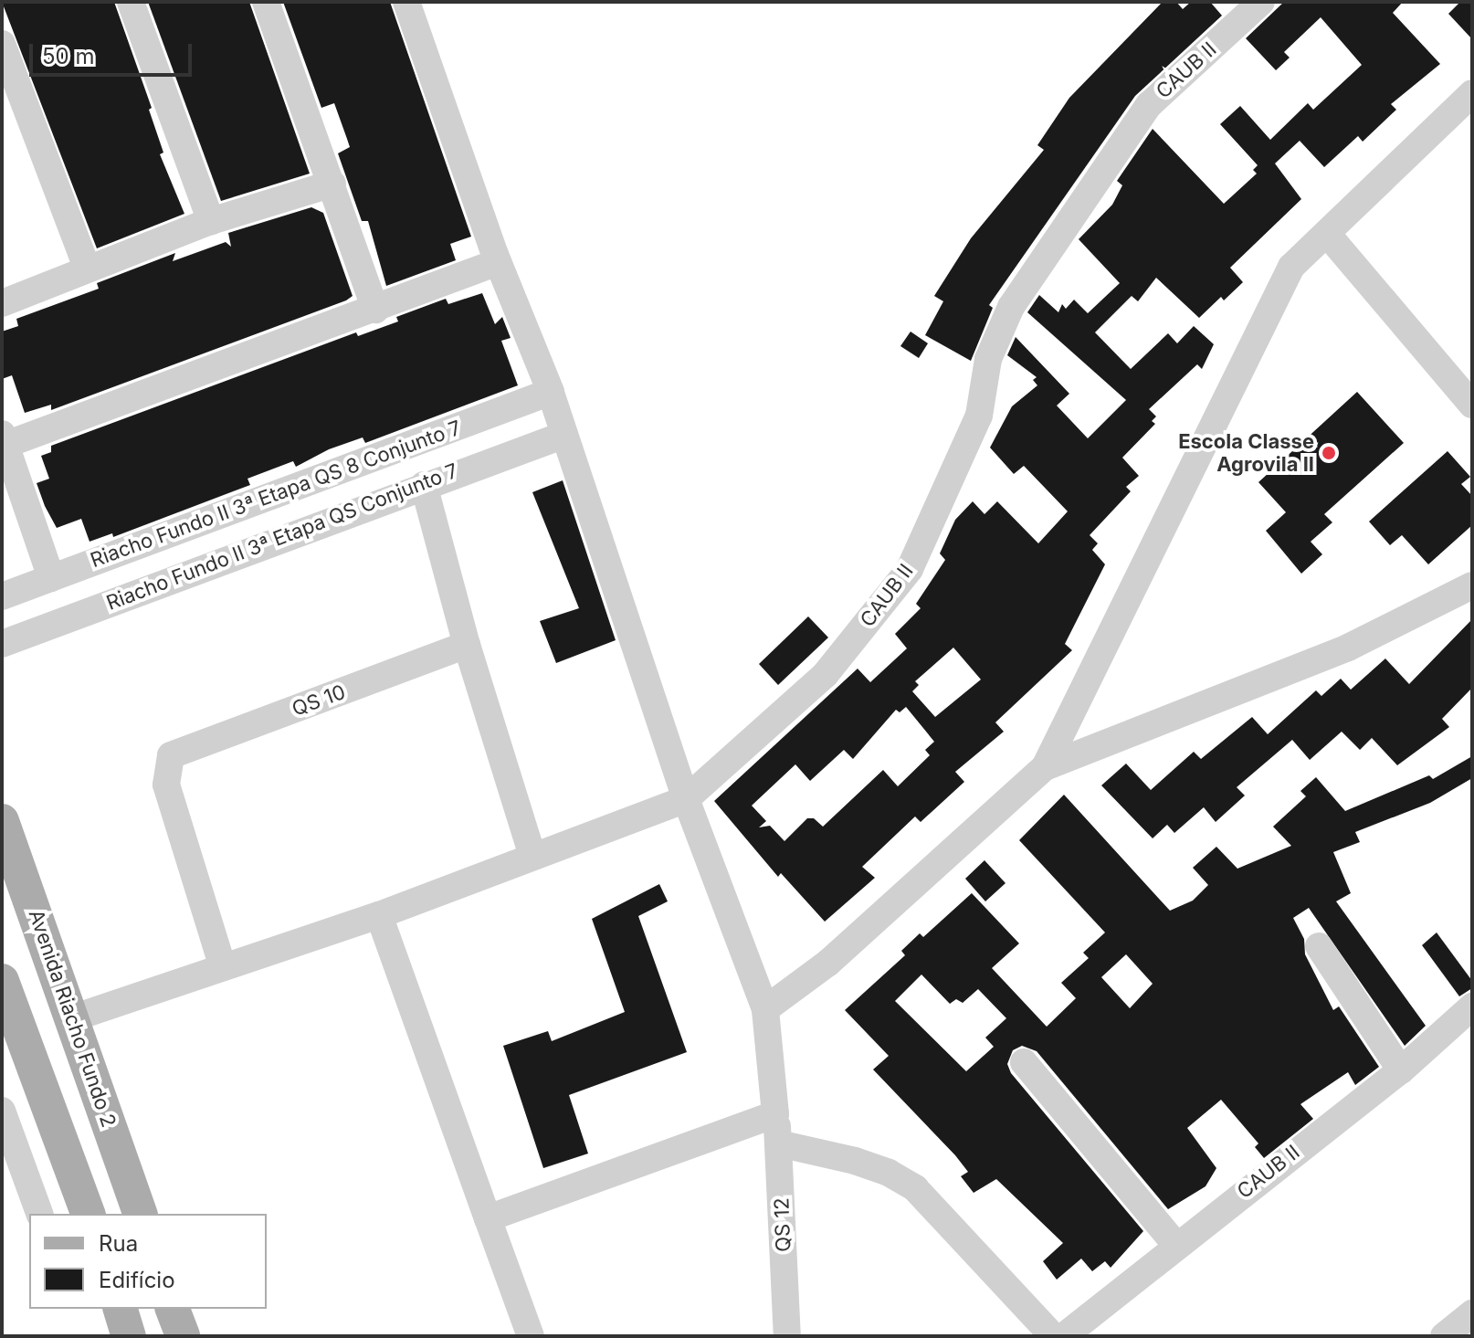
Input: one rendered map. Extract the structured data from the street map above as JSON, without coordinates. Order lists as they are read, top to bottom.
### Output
{
  "streets": {
    "main road": ["Avenida Riacho Fundo 2"],
    "street": [
      "CAUB II",
      "Riacho Fundo II 3ª Etapa QS 8 Conjunto 7",
      "Riacho Fundo II 3ª Etapa QS Conjunto 7",
      "QS 10",
      "QS 12"
    ]
  },
  "crossings": [
    ["CAUB II", "QS 12"]
  ],
  "places": ["Escola Classe Agrovila II"],
  "legend": ["Rua", "Edifício"],
  "scale_bar": "50 m"
}
